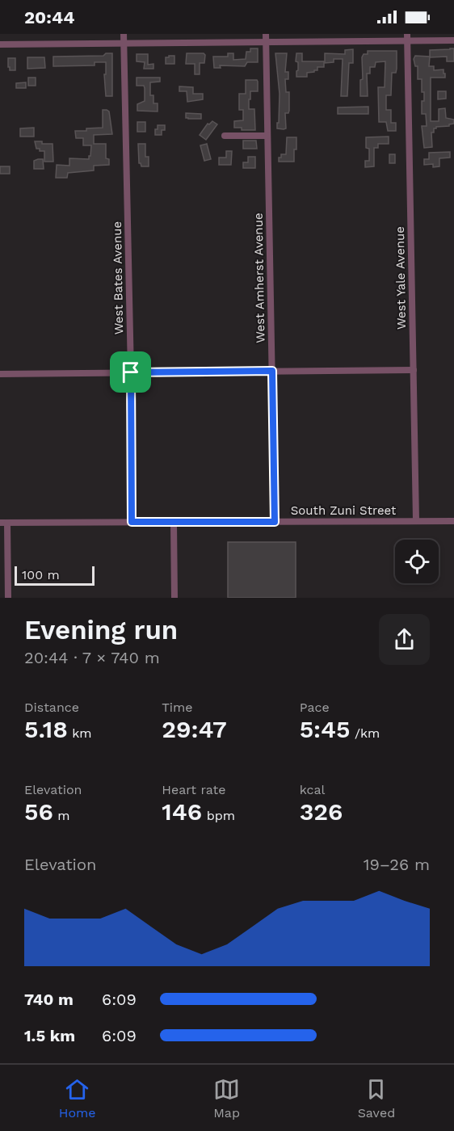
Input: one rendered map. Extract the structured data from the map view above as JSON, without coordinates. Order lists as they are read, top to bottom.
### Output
{
  "streets": {
    "street": [
      "West Bates Avenue",
      "West Amherst Avenue",
      "West Yale Avenue",
      "South Zuni Street"
    ]
  },
  "crossings": [
    ["West Bates Avenue", "South Zuni Street"],
    ["West Amherst Avenue", "South Zuni Street"],
    ["West Yale Avenue", "South Zuni Street"]
  ],
  "scale_bar": "100 m",
  "page": {
    "status": "20:44",
    "scale": "100 m",
    "heading": ["Evening run", "20:44 · 7 × 740 m"],
    "stats": [
      ["Distance", "5.18 km"],
      ["Time", "29:47"],
      ["Pace", "5:45 /km"],
      ["Elevation", "56 m"],
      ["Heart rate", "146 bpm"],
      ["kcal", "326"]
    ],
    "chart": ["Elevation", "19–26 m"],
    "list": [
      {
        "name": "740 m",
        "note": "6:09"
      },
      {
        "name": "1.5 km",
        "note": "6:09"
      }
    ],
    "tabs": ["Home", "Map", "Saved"]
  }
}
